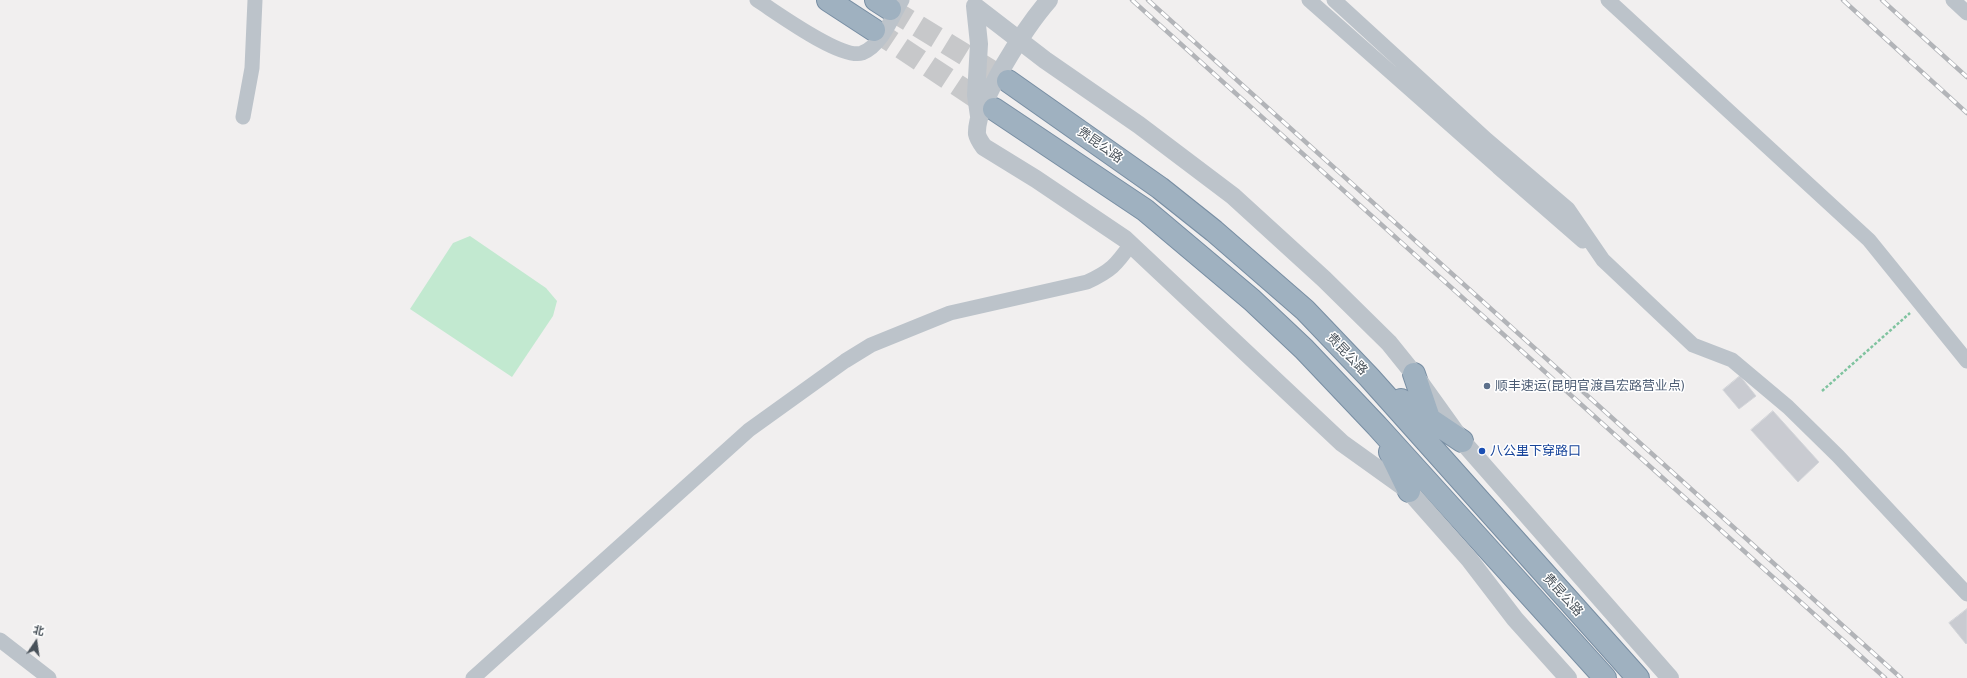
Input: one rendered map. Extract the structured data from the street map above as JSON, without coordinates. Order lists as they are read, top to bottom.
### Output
{
  "streets": {
    "highway": ["贵昆公路"]
  },
  "places": ["顺丰速运(昆明官渡昌宏路营业点)", "八公里下穿路口"],
  "north": "top"
}
